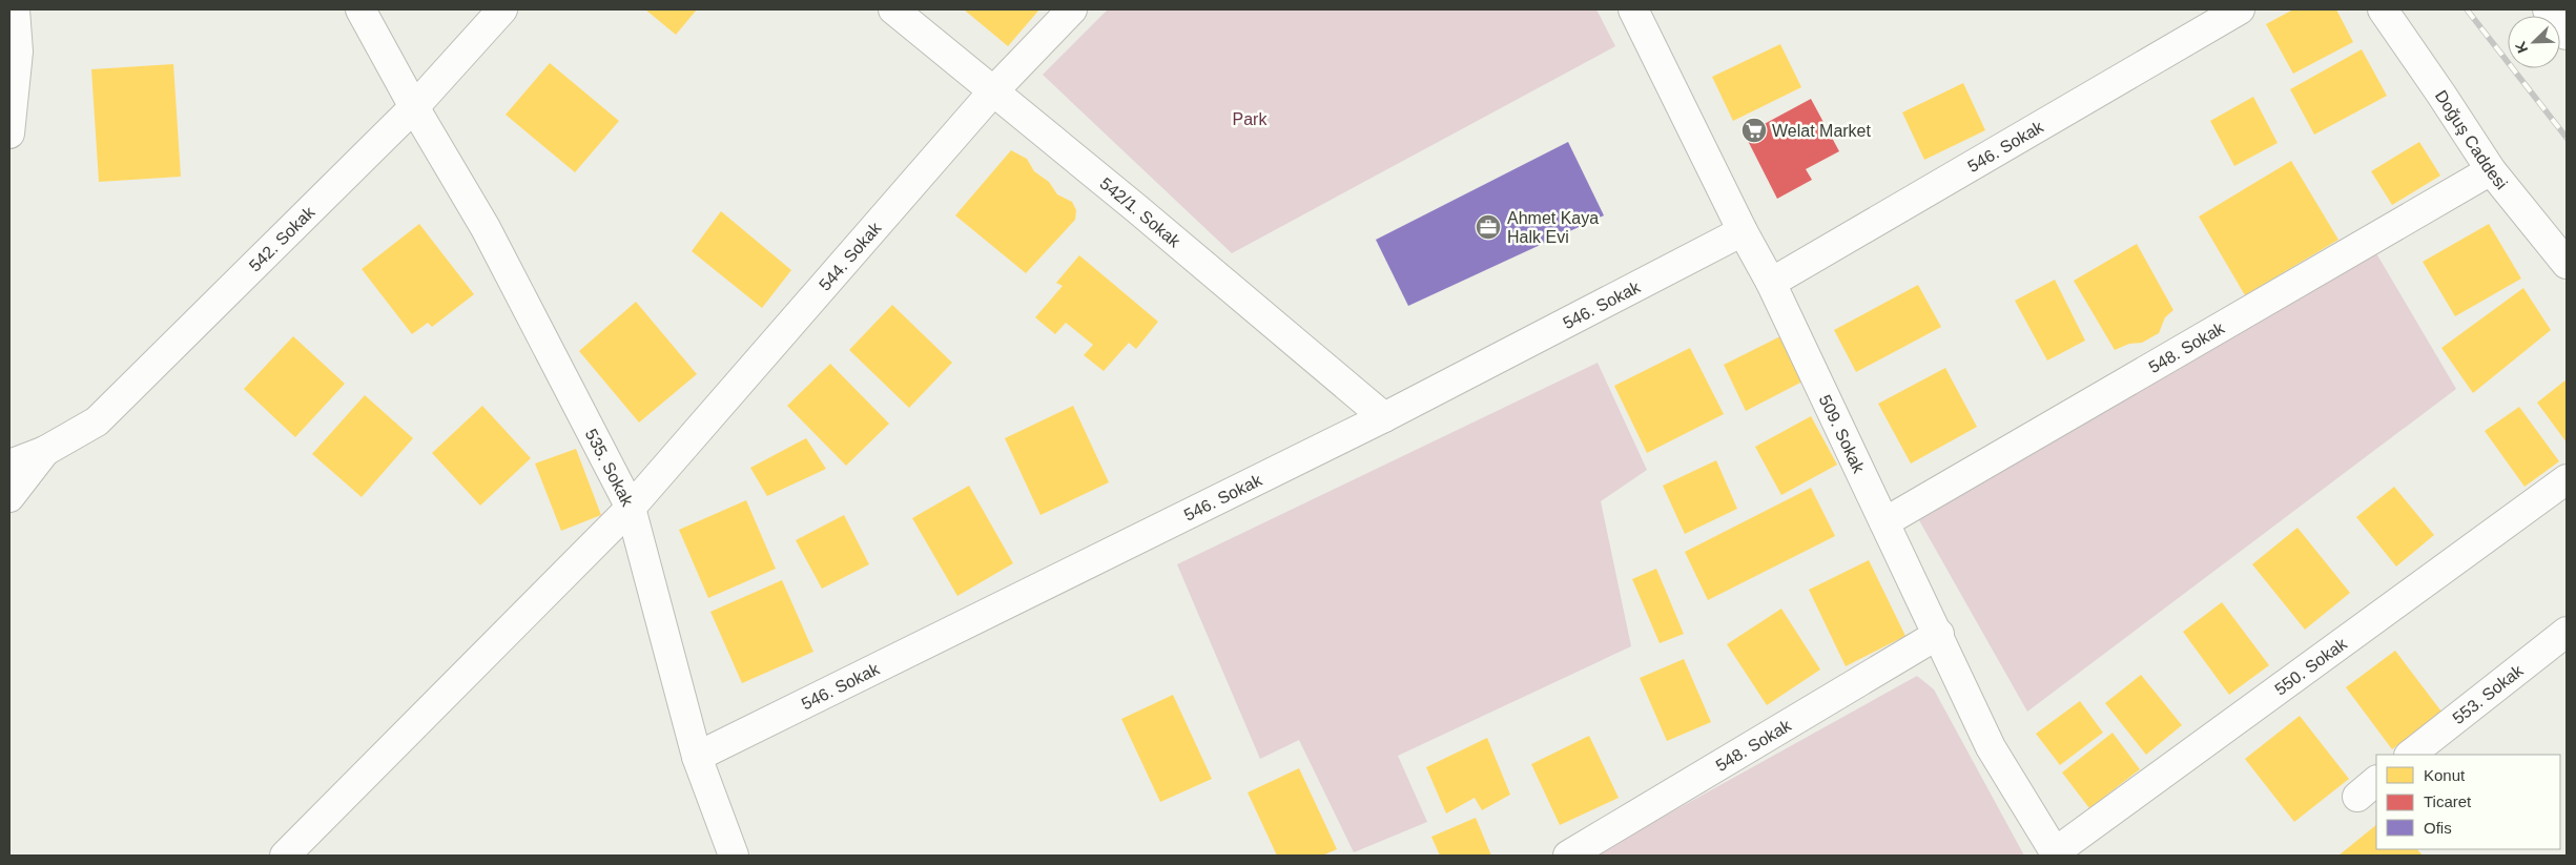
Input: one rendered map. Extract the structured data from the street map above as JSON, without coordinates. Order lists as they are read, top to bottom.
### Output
{
  "streets": {
    "street": [
      "Doğuş Caddesi",
      "546. Sokak",
      "542/1. Sokak",
      "542. Sokak",
      "544. Sokak",
      "548. Sokak",
      "509. Sokak",
      "535. Sokak",
      "550. Sokak",
      "553. Sokak"
    ]
  },
  "crossings": [
    ["Doğuş Caddesi", "548. Sokak"],
    ["546. Sokak", "542/1. Sokak"],
    ["546. Sokak", "509. Sokak"],
    ["546. Sokak", "535. Sokak"],
    ["542/1. Sokak", "544. Sokak"],
    ["542. Sokak", "535. Sokak"],
    ["544. Sokak", "535. Sokak"],
    ["548. Sokak", "509. Sokak"],
    ["509. Sokak", "550. Sokak"]
  ],
  "parks": ["Park"],
  "places": {
    "supermarket": ["Welat Market"],
    "office": ["Ahmet Kaya Halk Evi"]
  },
  "legend": ["Konut", "Ticaret", "Ofis"],
  "north": "bottom left"
}
